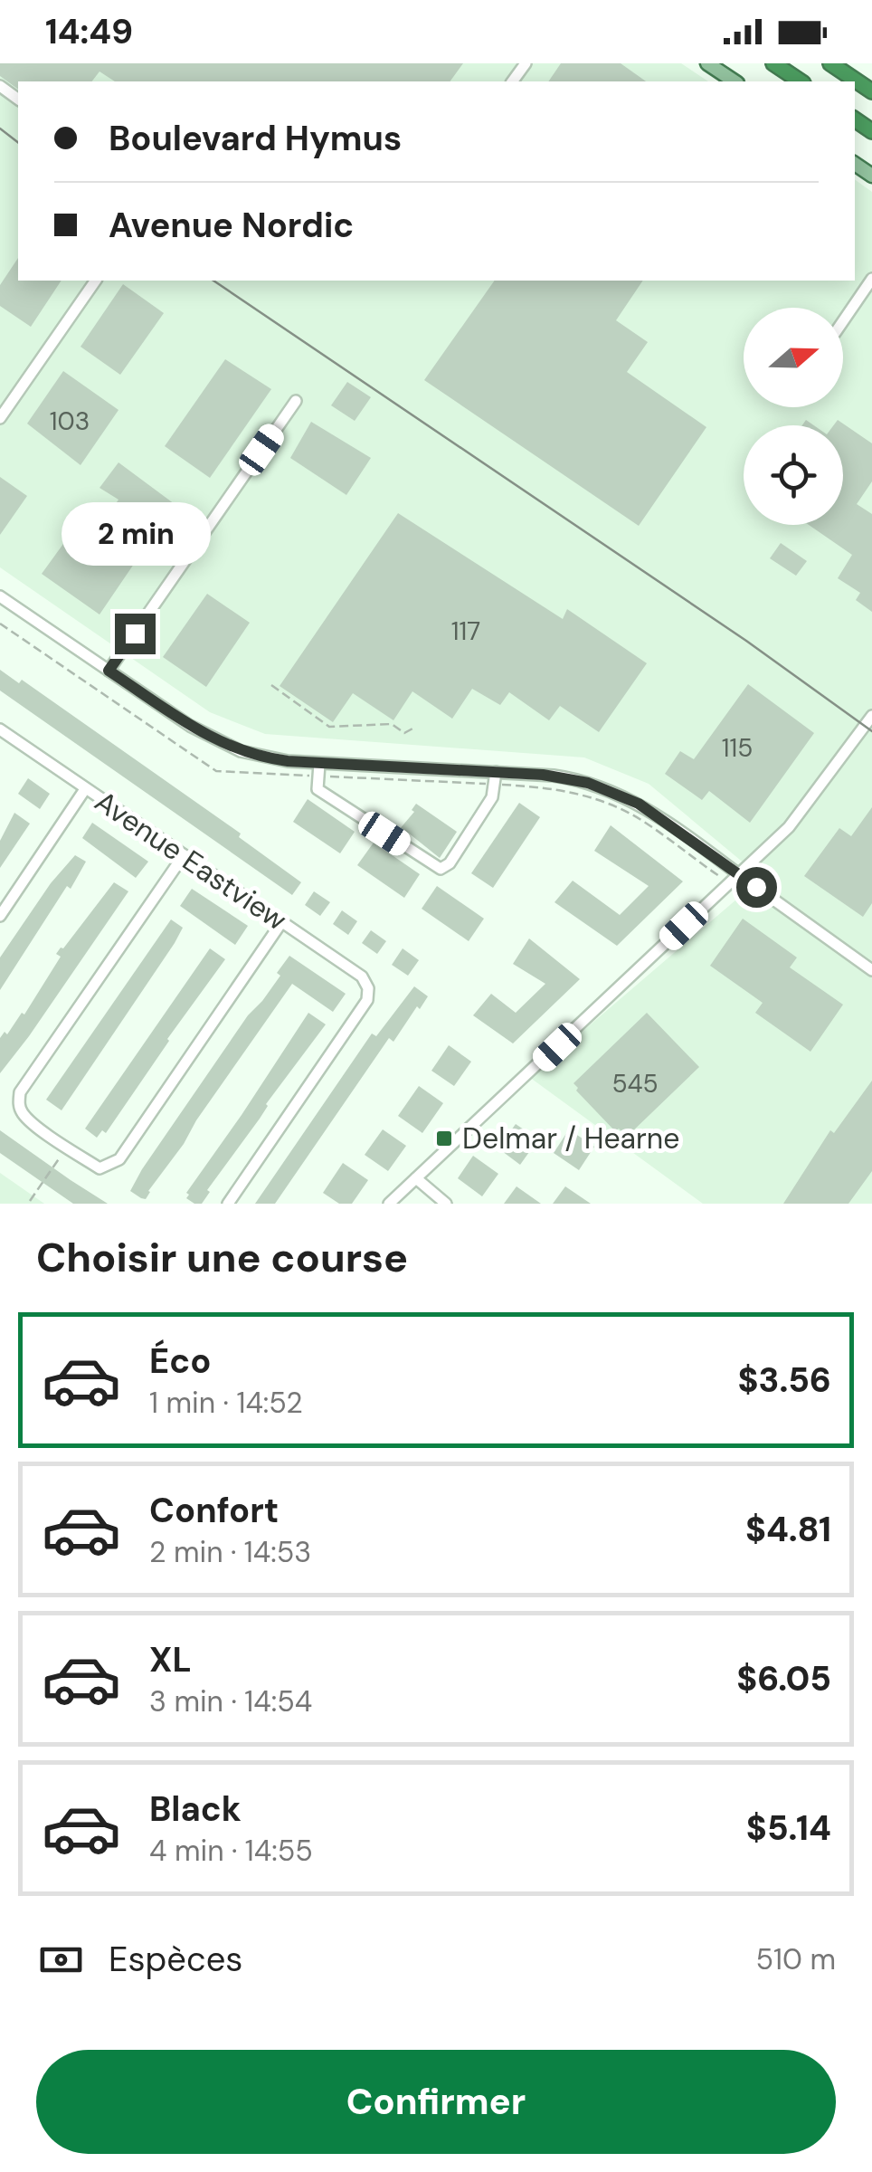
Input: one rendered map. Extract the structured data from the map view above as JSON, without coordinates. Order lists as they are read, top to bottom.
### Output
{
  "streets": {
    "street": ["Avenue Eastview"]
  },
  "places": {
    "transit": ["Delmar / Hearne"]
  },
  "house_numbers": [
    "103",
    "117",
    "115",
    "545"
  ],
  "north": "right",
  "page": {
    "status": "14:49",
    "banner": ["Boulevard Hymus", "Avenue Nordic"],
    "bubble": "2 min",
    "heading": "Choisir une course",
    "list": [
      {
        "name": "Éco",
        "note": "1 min · 14:52",
        "value": "$3.56"
      },
      {
        "name": "Confort",
        "note": "2 min · 14:53",
        "value": "$4.81"
      },
      {
        "name": "XL",
        "note": "3 min · 14:54",
        "value": "$6.05"
      },
      {
        "name": "Black",
        "note": "4 min · 14:55",
        "value": "$5.14"
      }
    ],
    "pay": ["Espèces", "510 m"],
    "buttons": "Confirmer"
  }
}
